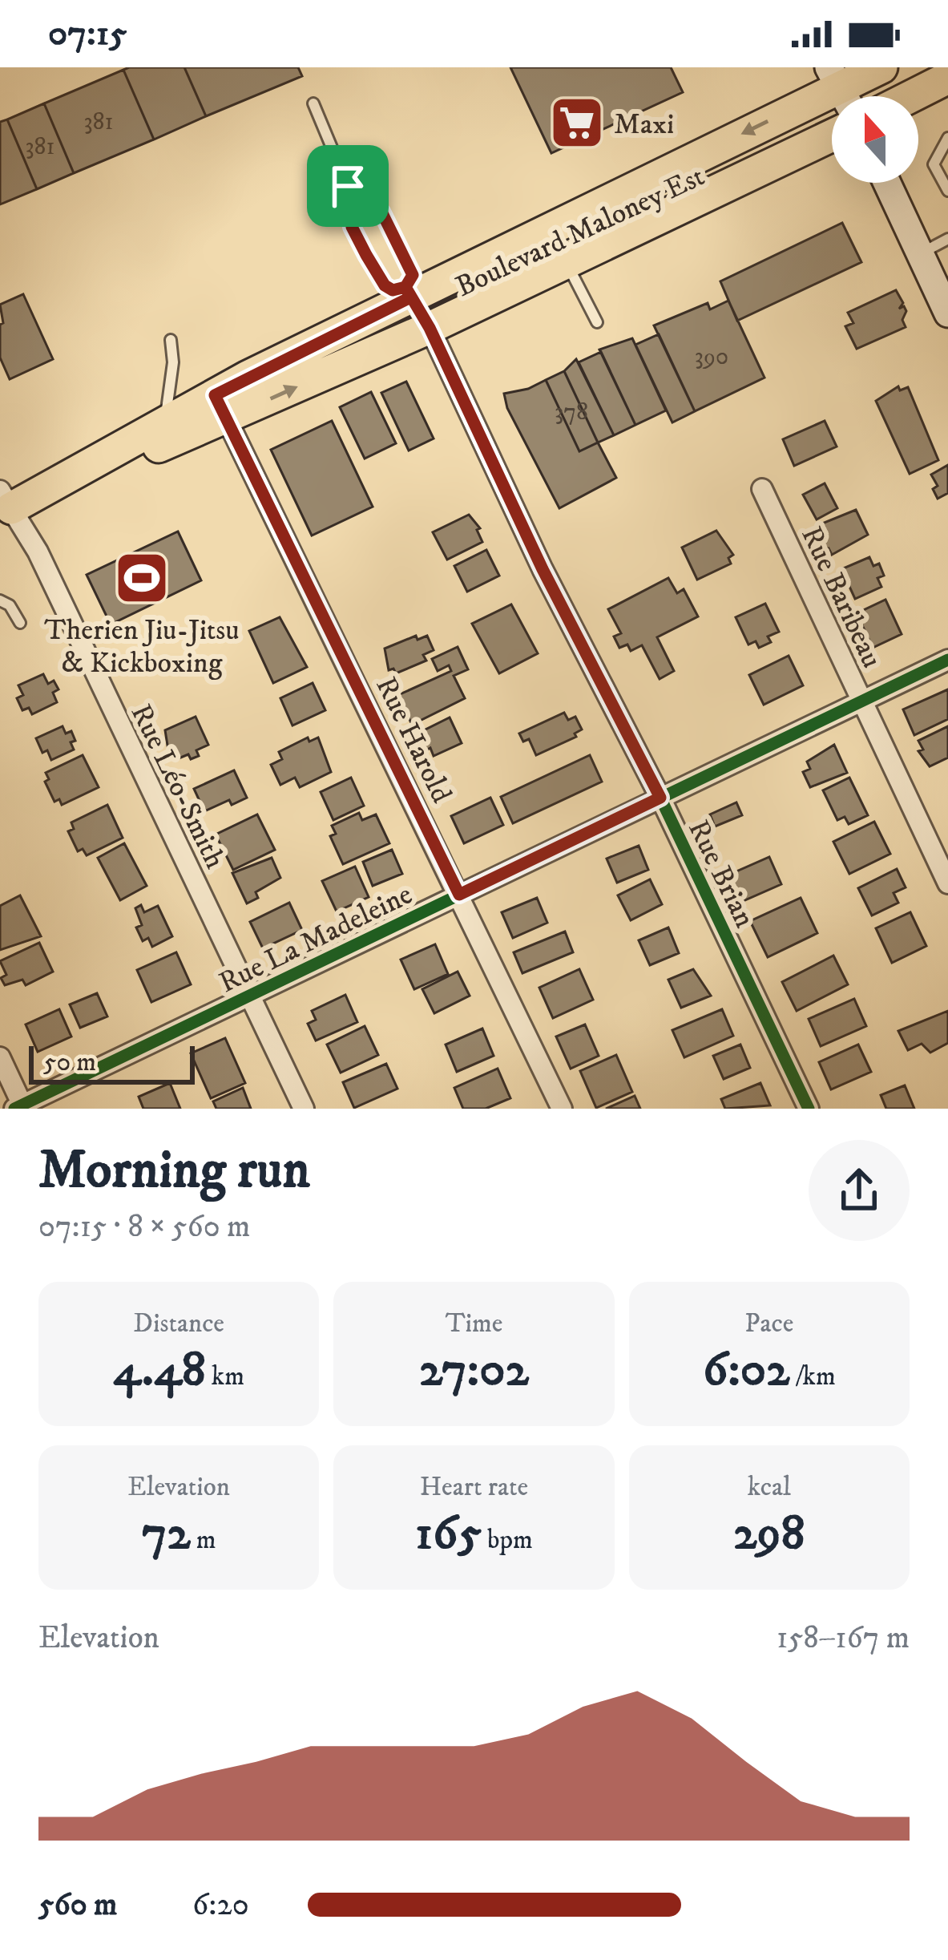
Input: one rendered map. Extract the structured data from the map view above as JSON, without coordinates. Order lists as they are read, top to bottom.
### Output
{
  "streets": {
    "main road": ["Boulevard Maloney Est"],
    "street": [
      "Rue Baribeau",
      "Rue Harold",
      "Rue Léo-Smith",
      "Rue Brian",
      "Rue La Madeleine"
    ]
  },
  "crossings": [
    ["Boulevard Maloney Est", "Rue Harold"],
    ["Boulevard Maloney Est", "Rue Léo-Smith"],
    ["Boulevard Maloney Est", "Rue Brian"],
    ["Rue Baribeau", "Rue La Madeleine"],
    ["Rue Harold", "Rue La Madeleine"],
    ["Rue Léo-Smith", "Rue La Madeleine"],
    ["Rue Brian", "Rue La Madeleine"]
  ],
  "places": {
    "supermarket": ["Maxi"],
    "sports": ["Therien Jiu-Jitsu & Kickboxing"]
  },
  "house_numbers": [
    "381",
    "381",
    "390",
    "378"
  ],
  "scale_bar": "50 m",
  "north": "top",
  "page": {
    "status": "07:15",
    "scale": "50 m",
    "heading": ["Morning run", "07:15 · 8 × 560 m"],
    "stats": [
      ["Distance", "4.48 km"],
      ["Time", "27:02"],
      ["Pace", "6:02 /km"],
      ["Elevation", "72 m"],
      ["Heart rate", "165 bpm"],
      ["kcal", "298"]
    ],
    "chart": ["Elevation", "158–167 m"],
    "list": [
      {
        "name": "560 m",
        "note": "6:20"
      }
    ]
  }
}
